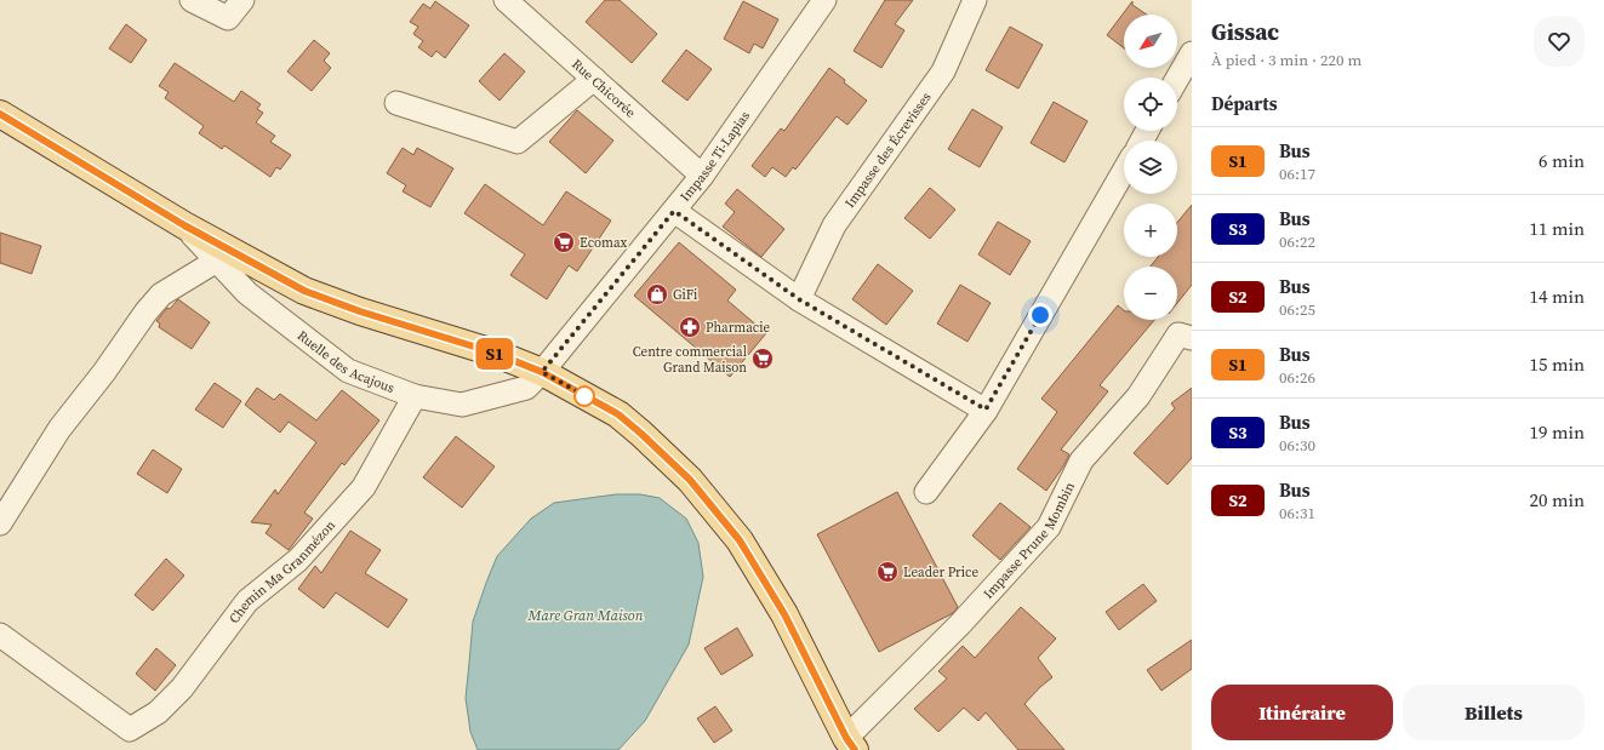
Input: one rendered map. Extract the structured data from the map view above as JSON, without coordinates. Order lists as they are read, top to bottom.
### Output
{
  "streets": {
    "street": [
      "Rue Chicorée",
      "Impasse des Écrevisses",
      "Impasse Ti-Lapias",
      "Ruelle des Acajous",
      "Impasse Prune Mombin",
      "Chemin Ma Granmézon"
    ]
  },
  "crossings": [
    ["Rue Chicorée", "Impasse Ti-Lapias"],
    ["Impasse Ti-Lapias", "Ruelle des Acajous"],
    ["Ruelle des Acajous", "Chemin Ma Granmézon"]
  ],
  "water": ["Mare Gran Maison"],
  "places": {
    "supermarket": ["Ecomax", "Centre commercial Grand Maison", "Leader Price"],
    "shop": ["GiFi"],
    "pharmacy": ["Pharmacie"]
  },
  "lines": ["bus line S1"],
  "north": "bottom left",
  "page": {
    "on_map": "S1",
    "heading": [
      ["Gissac", "À pied · 3 min · 220 m"],
      "Départs"
    ],
    "map_buttons": ["+", "−"],
    "list": [
      {
        "mark": "S1",
        "name": "Bus",
        "note": "06:17",
        "value": "6 min"
      },
      {
        "mark": "S3",
        "name": "Bus",
        "note": "06:22",
        "value": "11 min"
      },
      {
        "mark": "S2",
        "name": "Bus",
        "note": "06:25",
        "value": "14 min"
      },
      {
        "mark": "S1",
        "name": "Bus",
        "note": "06:26",
        "value": "15 min"
      },
      {
        "mark": "S3",
        "name": "Bus",
        "note": "06:30",
        "value": "19 min"
      },
      {
        "mark": "S2",
        "name": "Bus",
        "note": "06:31",
        "value": "20 min"
      }
    ],
    "buttons": ["Itinéraire", "Billets"]
  }
}
